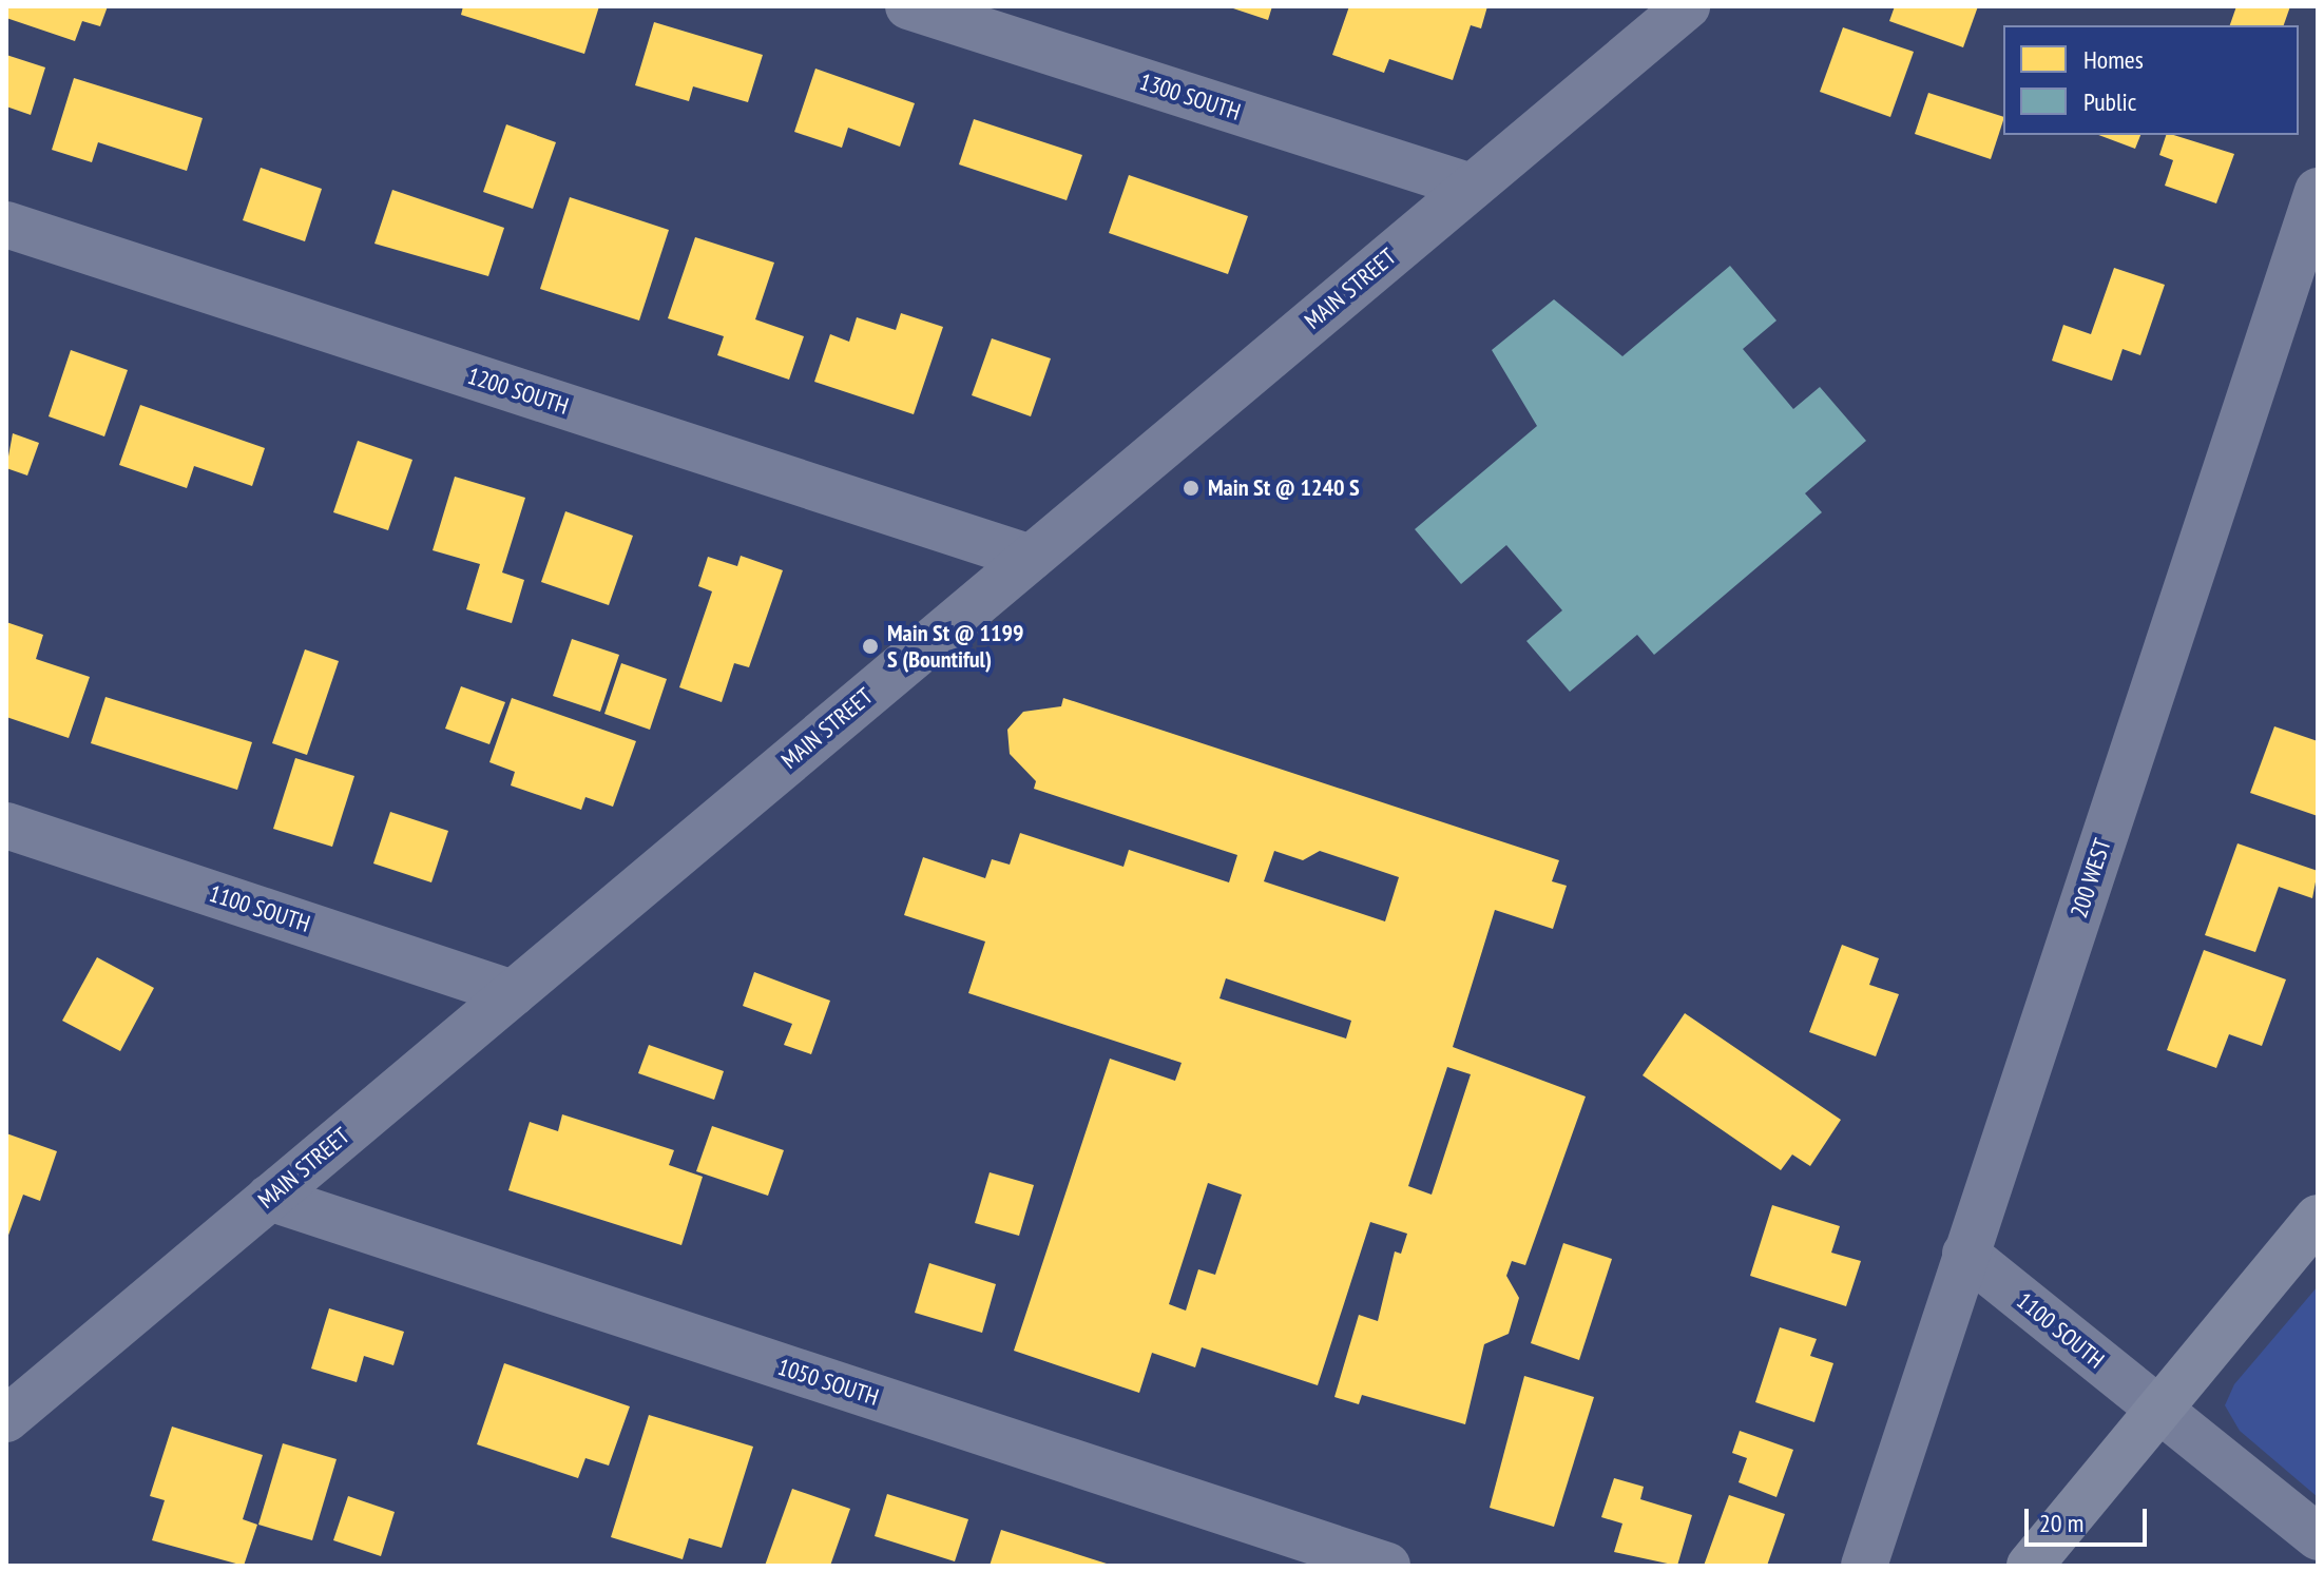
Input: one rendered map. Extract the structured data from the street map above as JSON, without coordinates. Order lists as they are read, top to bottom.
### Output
{
  "streets": {
    "street": [
      "1300 SOUTH",
      "MAIN STREET",
      "1200 SOUTH",
      "200 WEST",
      "1100 SOUTH",
      "1050 SOUTH"
    ]
  },
  "crossings": [
    ["1300 SOUTH", "MAIN STREET"],
    ["MAIN STREET", "1200 SOUTH"],
    ["MAIN STREET", "1100 SOUTH"],
    ["MAIN STREET", "1050 SOUTH"],
    ["200 WEST", "1100 SOUTH"]
  ],
  "places": ["Main St @ 1240 S", "Main St @ 1199 S (Bountiful)"],
  "legend": ["Homes", "Public"],
  "scale_bar": "20 m"
}
